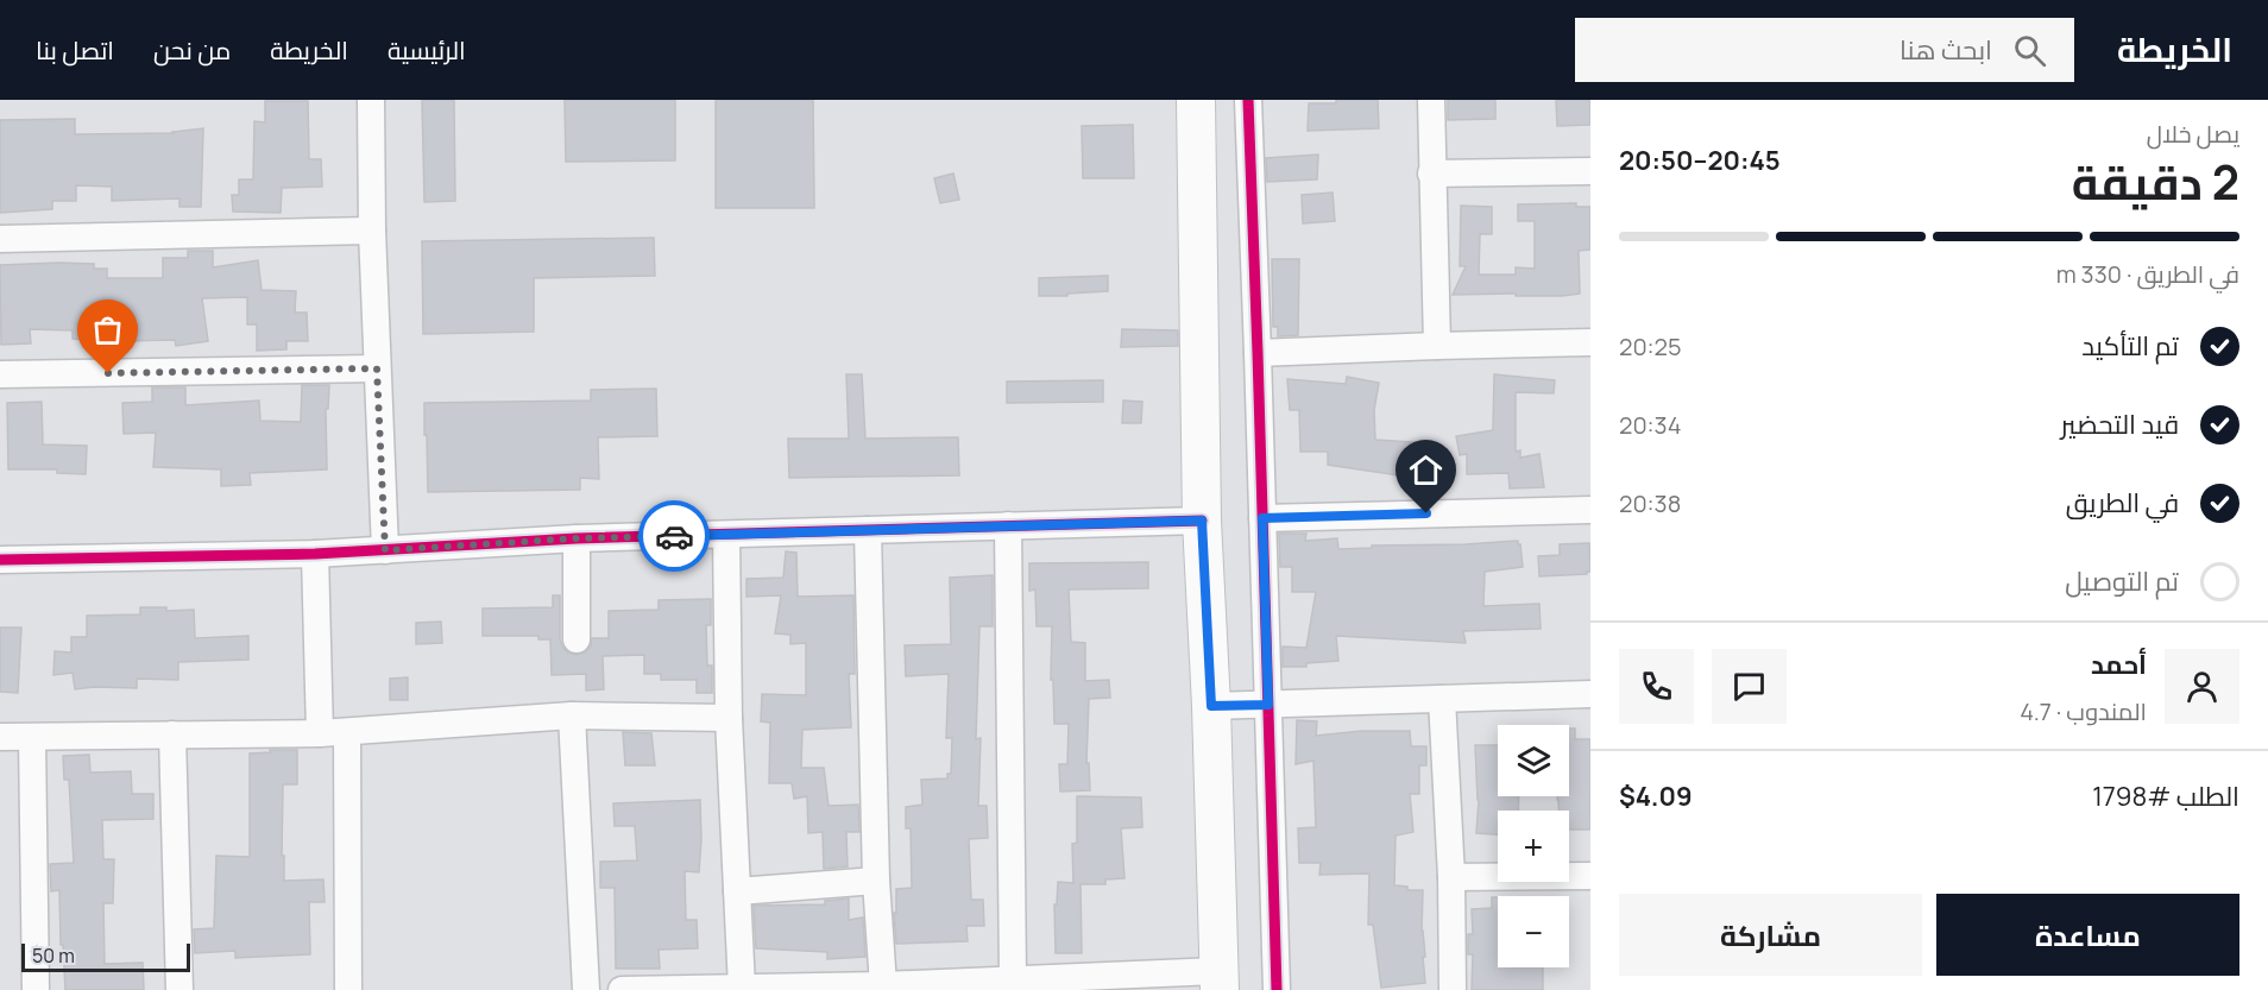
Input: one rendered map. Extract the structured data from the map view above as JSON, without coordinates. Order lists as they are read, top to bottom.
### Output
{
  "scale_bar": "50 m",
  "page": {
    "header": "الخريطة",
    "search": "ابحث هنا",
    "nav": [
      "الرئيسية",
      "الخريطة",
      "من نحن",
      "اتصل بنا"
    ],
    "heading": ["2 دقيقة", "يصل خلال", "20:45–20:50"],
    "panel": [
      "أحمد",
      "المندوب · 4.7",
      "الطلب #1798",
      "$4.09"
    ],
    "bar": "في الطريق · 330 m",
    "list": [
      ["تم التأكيد", "20:25"],
      ["قيد التحضير", "20:34"],
      ["في الطريق", "20:38"],
      "تم التوصيل"
    ],
    "map_buttons": ["+", "−"],
    "buttons": ["مساعدة", "مشاركة"],
    "scale": "50 m"
  }
}
